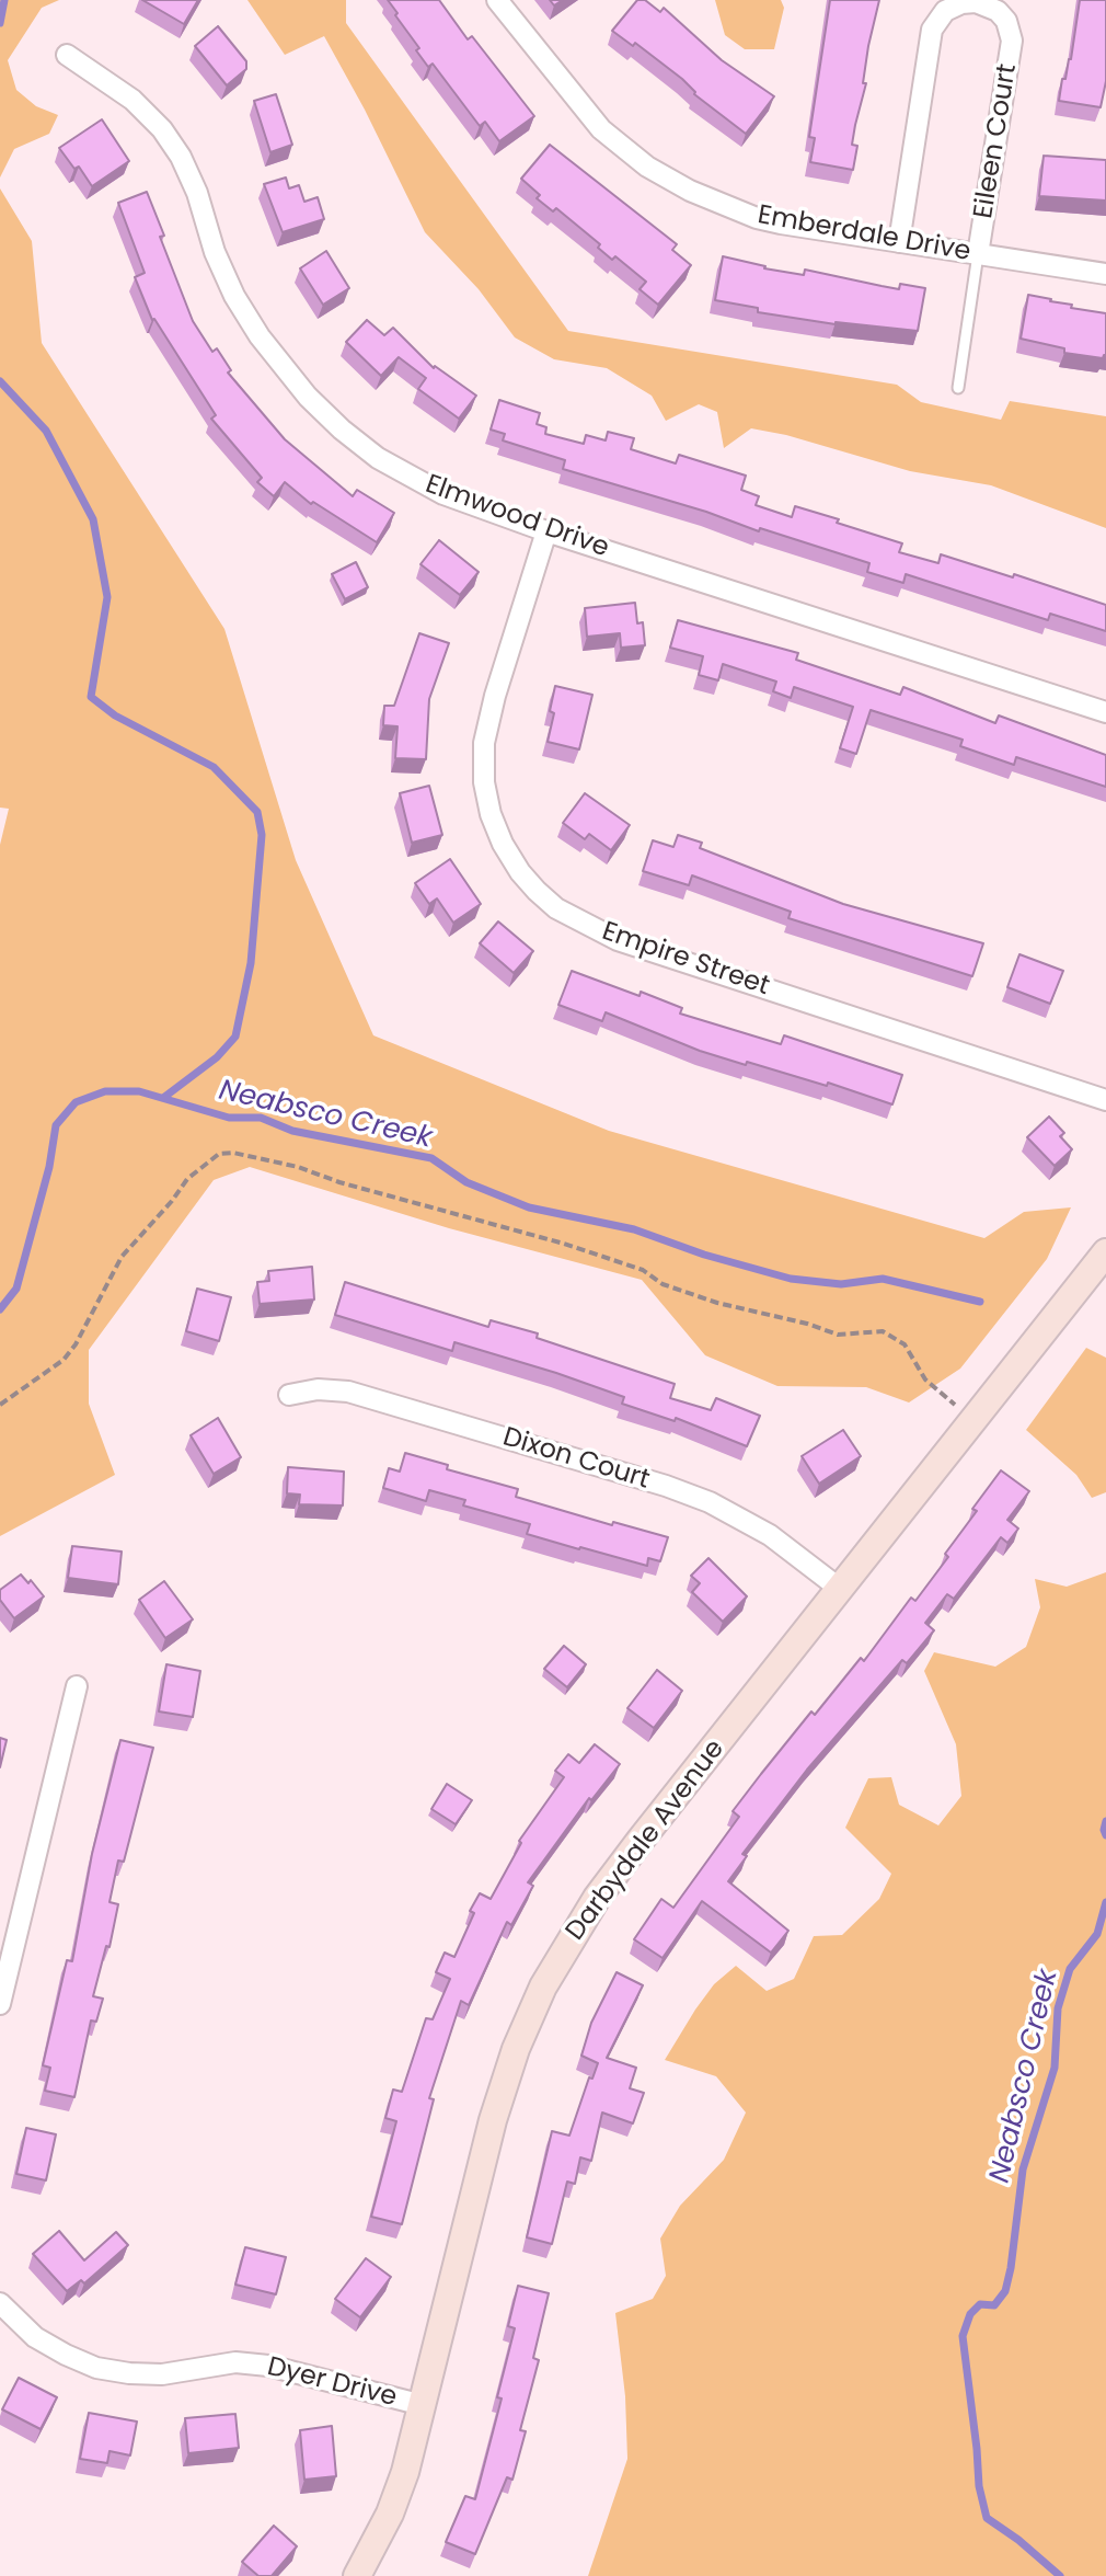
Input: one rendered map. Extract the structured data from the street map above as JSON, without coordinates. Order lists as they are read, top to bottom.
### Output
{
  "streets": {
    "street": [
      "Eileen Court",
      "Emberdale Drive",
      "Elmwood Drive",
      "Empire Street",
      "Dixon Court",
      "Darbydale Avenue",
      "Dyer Drive"
    ]
  },
  "crossings": [
    ["Eileen Court", "Emberdale Drive"],
    ["Elmwood Drive", "Empire Street"],
    ["Dixon Court", "Darbydale Avenue"],
    ["Darbydale Avenue", "Dyer Drive"]
  ],
  "water": ["Neabsco Creek"]
}
